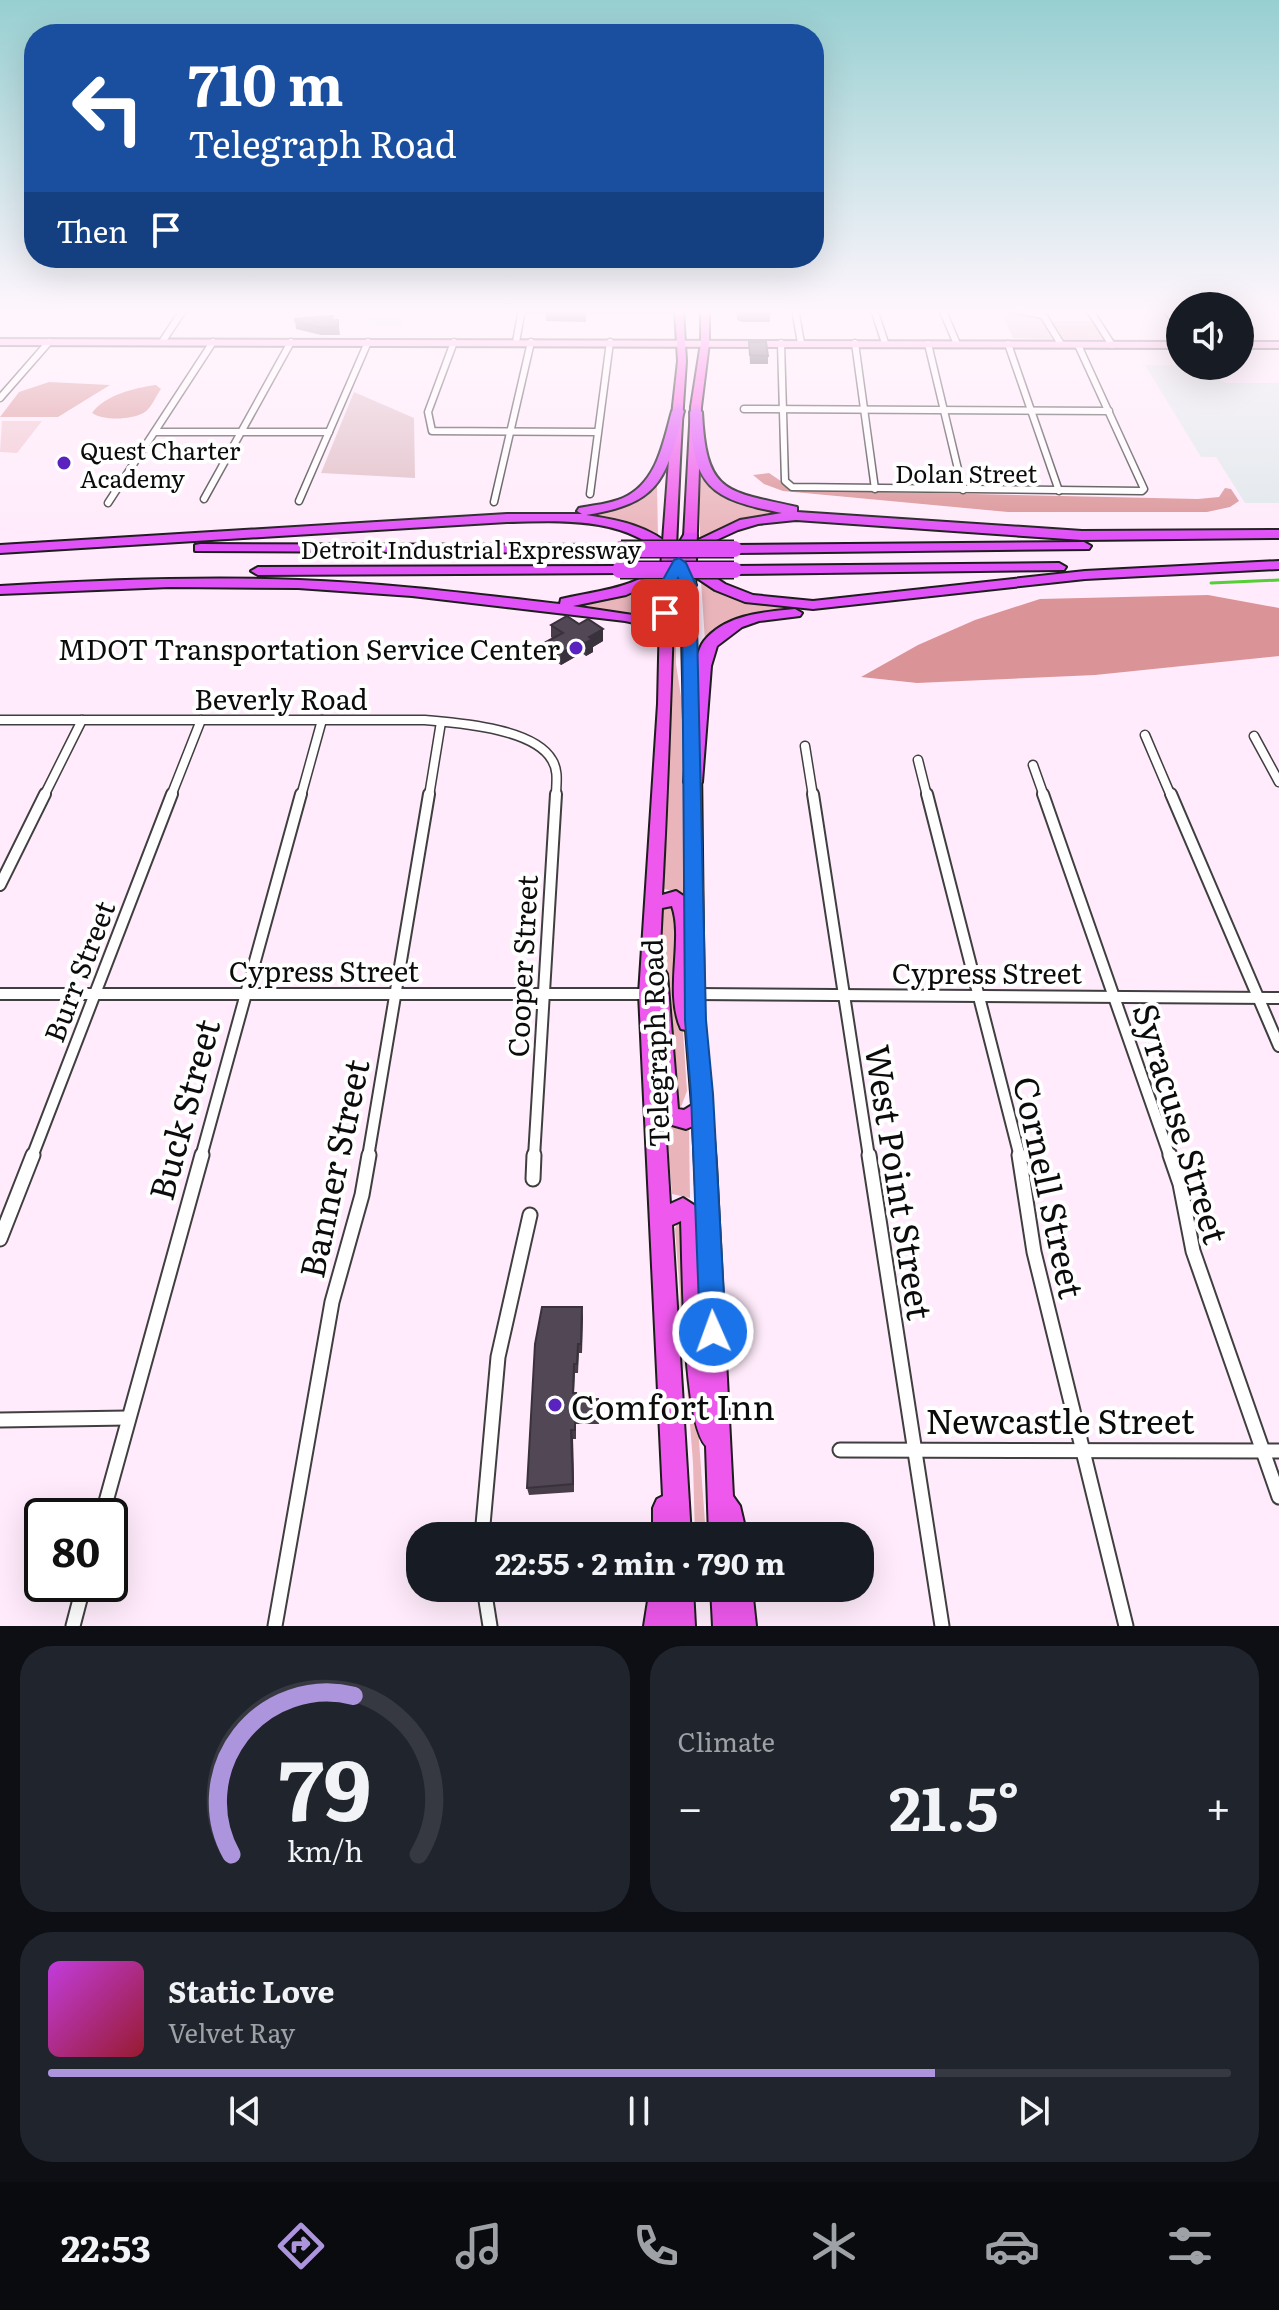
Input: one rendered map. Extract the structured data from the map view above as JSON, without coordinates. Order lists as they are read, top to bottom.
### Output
{
  "streets": {
    "highway": ["Detroit Industrial Expressway", "Telegraph Road"],
    "street": [
      "Dolan Street",
      "Beverly Road",
      "Cooper Street",
      "Cypress Street",
      "Burr Street",
      "Buck Street",
      "Syracuse Street",
      "Banner Street",
      "West Point Street",
      "Cornell Street",
      "Newcastle Street"
    ]
  },
  "crossings": [
    ["Beverly Road", "Cooper Street"],
    ["Beverly Road", "Burr Street"],
    ["Beverly Road", "Buck Street"],
    ["Beverly Road", "Banner Street"],
    ["Cooper Street", "Cypress Street"],
    ["Cypress Street", "Burr Street"],
    ["Cypress Street", "Telegraph Road"],
    ["Cypress Street", "Buck Street"],
    ["Cypress Street", "Syracuse Street"],
    ["Cypress Street", "Banner Street"],
    ["Cypress Street", "West Point Street"],
    ["Cypress Street", "Cornell Street"],
    ["Syracuse Street", "Newcastle Street"],
    ["West Point Street", "Newcastle Street"],
    ["Cornell Street", "Newcastle Street"]
  ],
  "places": ["Quest Charter Academy", "MDOT Transportation Service Center", "Comfort Inn"],
  "page": {
    "turn": ["710 m", "Telegraph Road"],
    "then": "Then",
    "limit": "80",
    "trip": "22:55 · 2 min · 790 m",
    "tile": "Climate",
    "heat": ["−", "21.5°", "+"],
    "song": ["Static Love", "Velvet Ray"],
    "tabs": "22:53",
    "gauge": ["79", "km/h"]
  }
}
